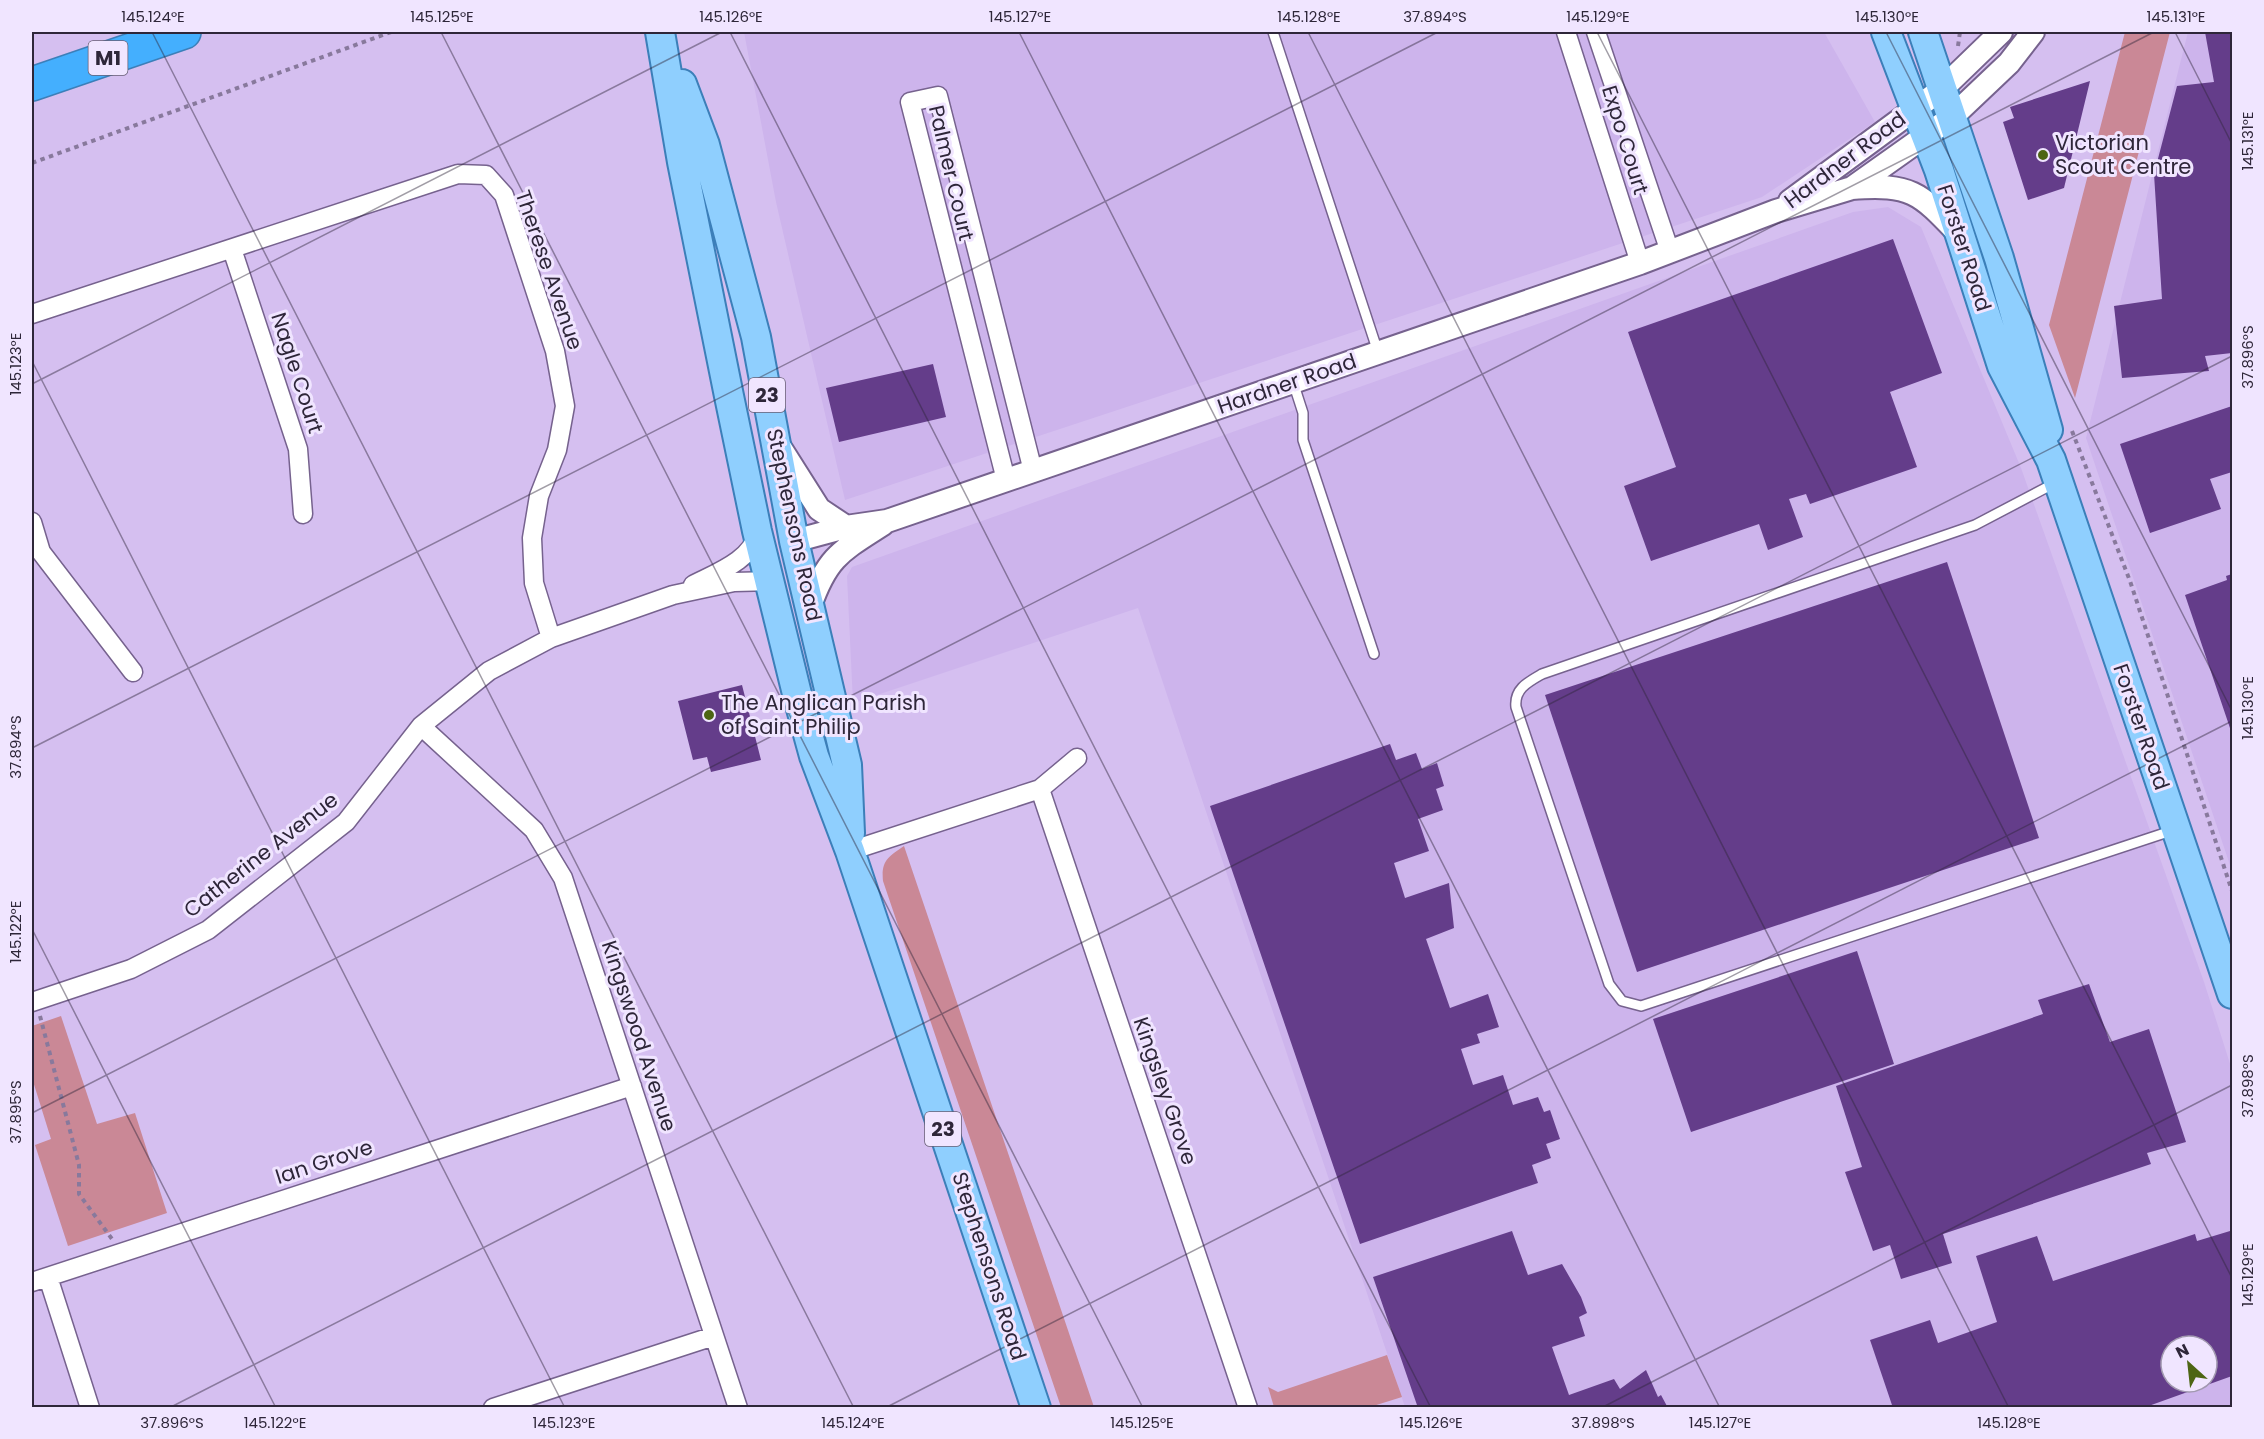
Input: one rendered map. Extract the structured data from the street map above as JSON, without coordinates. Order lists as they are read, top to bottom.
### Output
{
  "streets": {
    "highway": ["M1"],
    "main road": ["Forster Road", "23", "Stephensons Road"],
    "street": [
      "Expo Court",
      "Hardner Road",
      "Palmer Court",
      "Therese Avenue",
      "Nagle Court",
      "Catherine Avenue",
      "Kingswood Avenue",
      "Kingsley Grove",
      "Ian Grove"
    ]
  },
  "crossings": [
    ["Expo Court", "Hardner Road"],
    ["Hardner Road", "Palmer Court"],
    ["Hardner Road", "Forster Road"],
    ["Hardner Road", "Stephensons Road"],
    ["Therese Avenue", "Nagle Court"],
    ["Therese Avenue", "Catherine Avenue"],
    ["Stephensons Road", "Catherine Avenue"],
    ["Catherine Avenue", "Kingswood Avenue"],
    ["Kingswood Avenue", "Ian Grove"]
  ],
  "places": ["Victorian Scout Centre", "The Anglican Parish of Saint Philip"],
  "north": "top left",
  "coordinates": [
    "145.124°E",
    "145.125°E",
    "145.126°E",
    "145.127°E",
    "145.128°E",
    "37.894°S",
    "145.129°E",
    "145.130°E",
    "145.131°E",
    "37.896°S",
    "145.123°E",
    "145.122°E",
    "37.898°S",
    "37.895°S"
  ]
}
